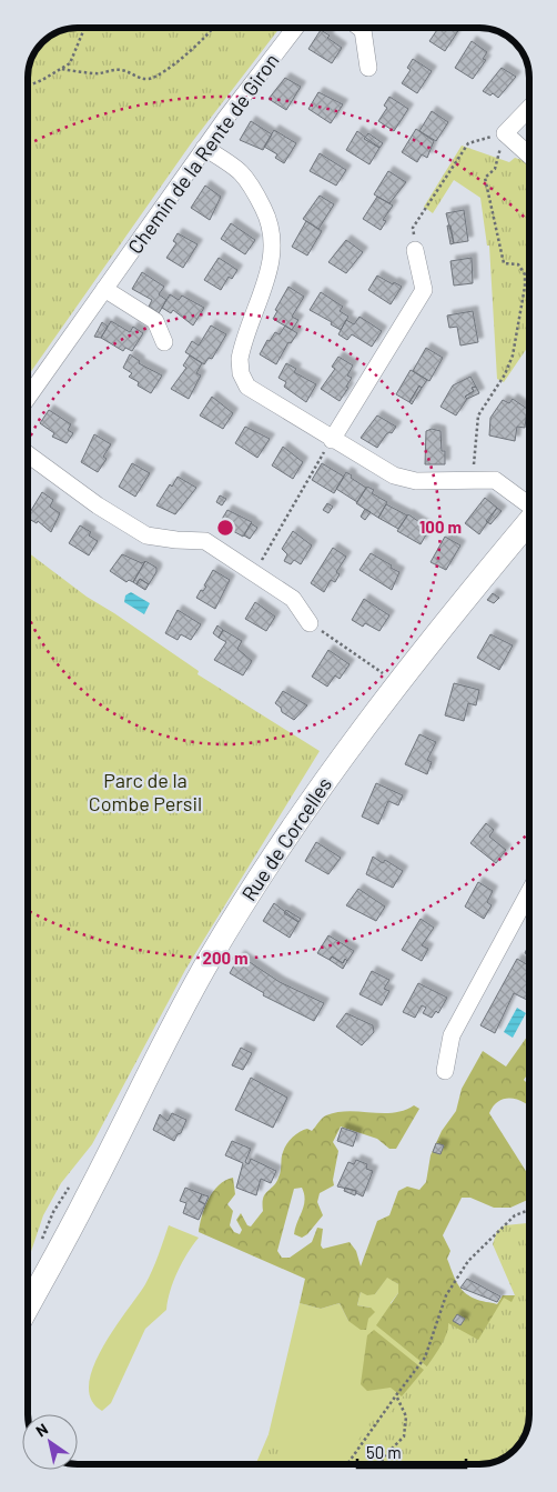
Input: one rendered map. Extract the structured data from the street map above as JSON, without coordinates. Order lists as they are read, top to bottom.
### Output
{
  "streets": {
    "main road": ["Rue de Corcelles"],
    "street": ["Chemin de la Rente de Giron"]
  },
  "parks": ["Parc de la Combe Persil"],
  "scale_bar": "50 m",
  "north": "top left",
  "rings": ["100 m", "200 m"]
}
